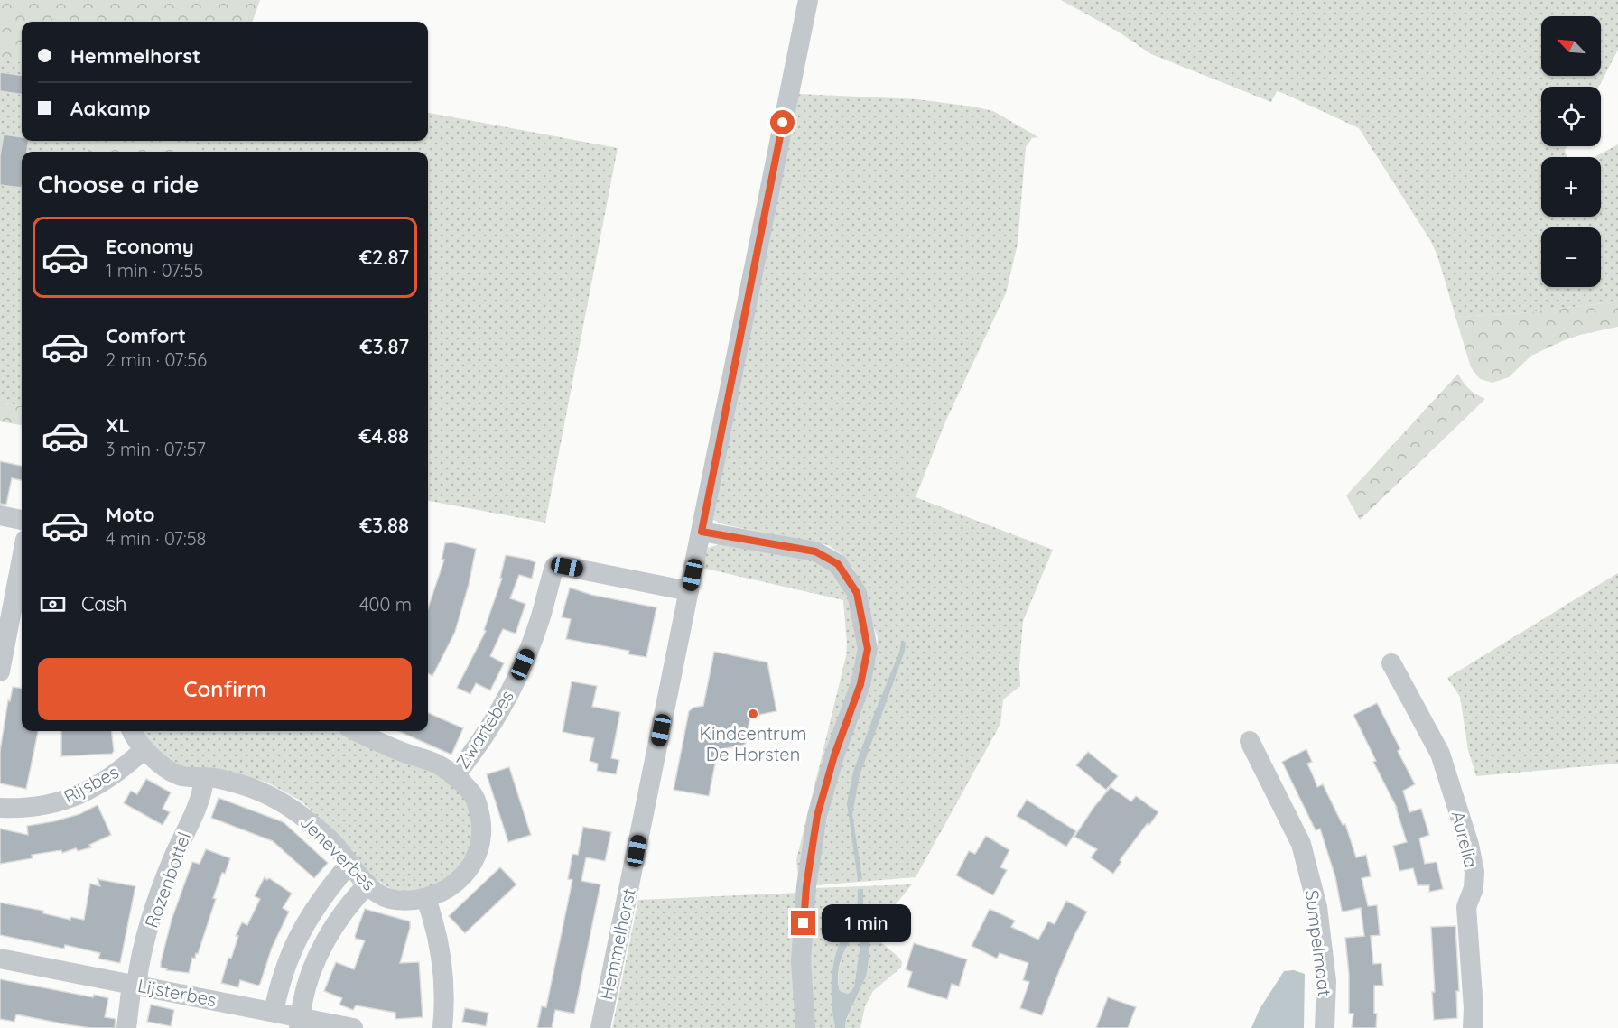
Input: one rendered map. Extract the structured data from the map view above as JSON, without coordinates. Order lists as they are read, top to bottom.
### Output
{
  "streets": {
    "street": [
      "Zwartebes",
      "Rijsbes",
      "Aurelia",
      "Jeneverbes",
      "Rozenbottel",
      "Sumpelmaat",
      "Hemmelhorst",
      "Lijsterbes"
    ]
  },
  "crossings": [
    ["Zwartebes", "Jeneverbes"],
    ["Zwartebes", "Hemmelhorst"],
    ["Rijsbes", "Jeneverbes"],
    ["Jeneverbes", "Rozenbottel"],
    ["Rozenbottel", "Lijsterbes"]
  ],
  "places": ["Kindcentrum De Horsten"],
  "north": "top left",
  "page": {
    "map_buttons": ["+", "−"],
    "banner": ["Hemmelhorst", "Aakamp"],
    "heading": "Choose a ride",
    "list": [
      {
        "name": "Economy",
        "note": "1 min · 07:55",
        "value": "€2.87"
      },
      {
        "name": "Comfort",
        "note": "2 min · 07:56",
        "value": "€3.87"
      },
      {
        "name": "XL",
        "note": "3 min · 07:57",
        "value": "€4.88"
      },
      {
        "name": "Moto",
        "note": "4 min · 07:58",
        "value": "€3.88"
      }
    ],
    "pay": ["Cash", "400 m"],
    "buttons": "Confirm",
    "bubble": "1 min"
  }
}
